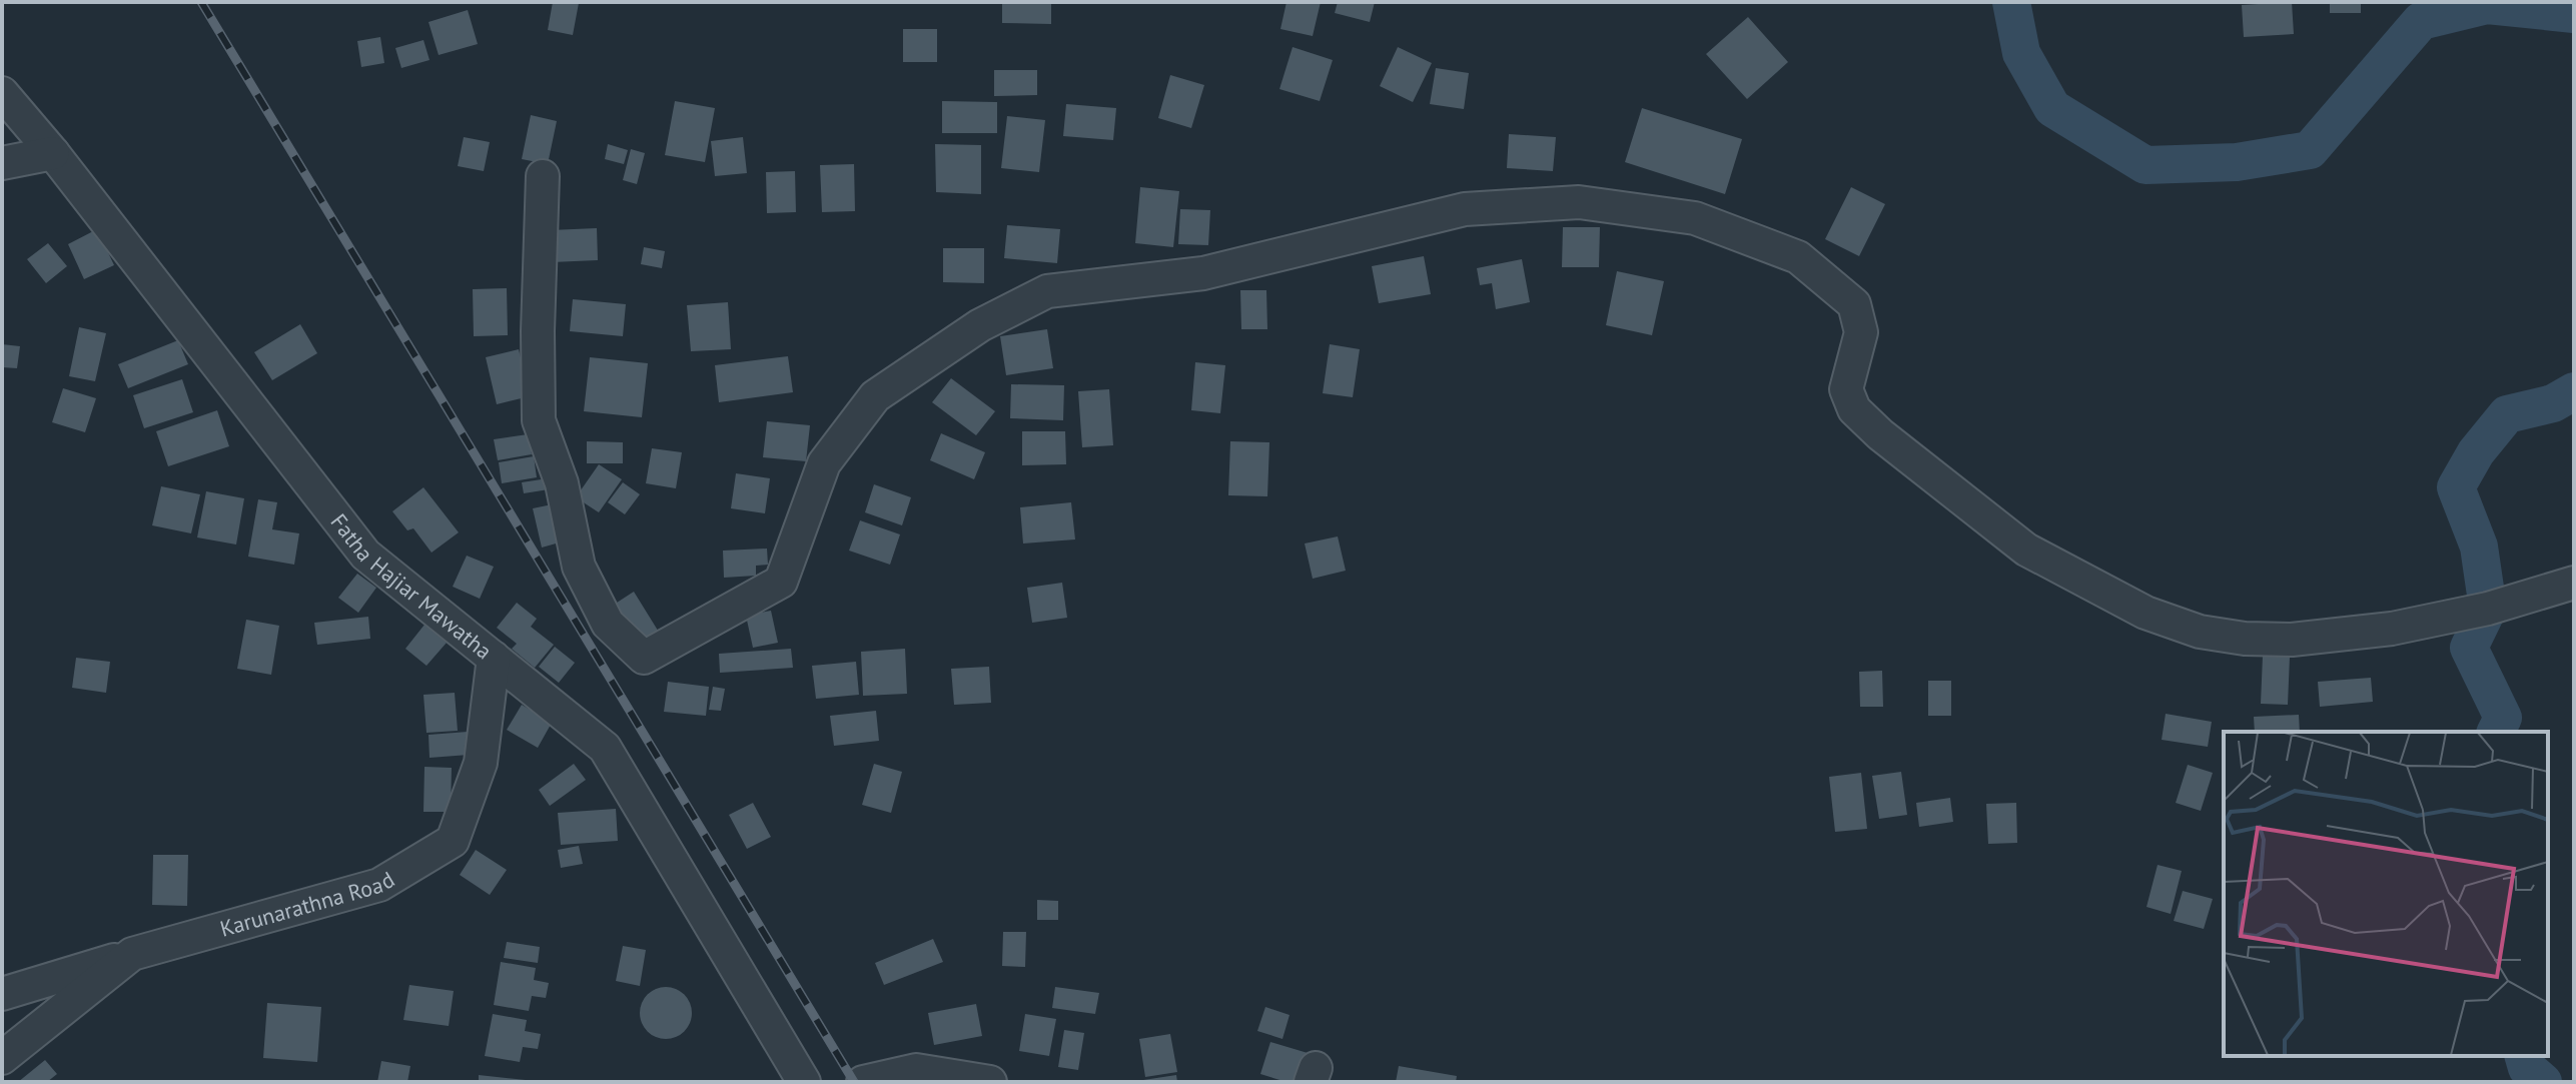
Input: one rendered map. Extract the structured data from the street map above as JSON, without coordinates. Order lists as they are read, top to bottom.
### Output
{
  "streets": {
    "street": ["Fatha Hajiar Mawatha", "Karunarathna Road"]
  },
  "crossings": [
    ["Fatha Hajiar Mawatha", "Karunarathna Road"]
  ]
}
